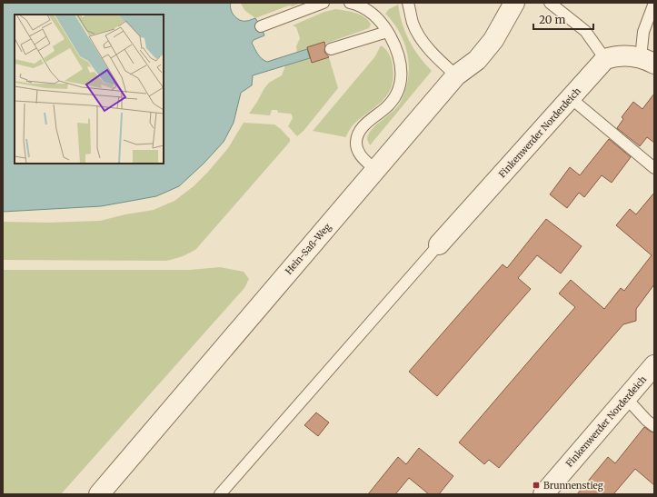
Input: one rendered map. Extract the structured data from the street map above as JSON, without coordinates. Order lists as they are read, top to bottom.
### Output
{
  "streets": {
    "street": ["Finkenwerder Norderdeich", "Hein-Saß-Weg"]
  },
  "places": {
    "transit": ["Brunnenstieg"]
  },
  "scale_bar": "20 m"
}
